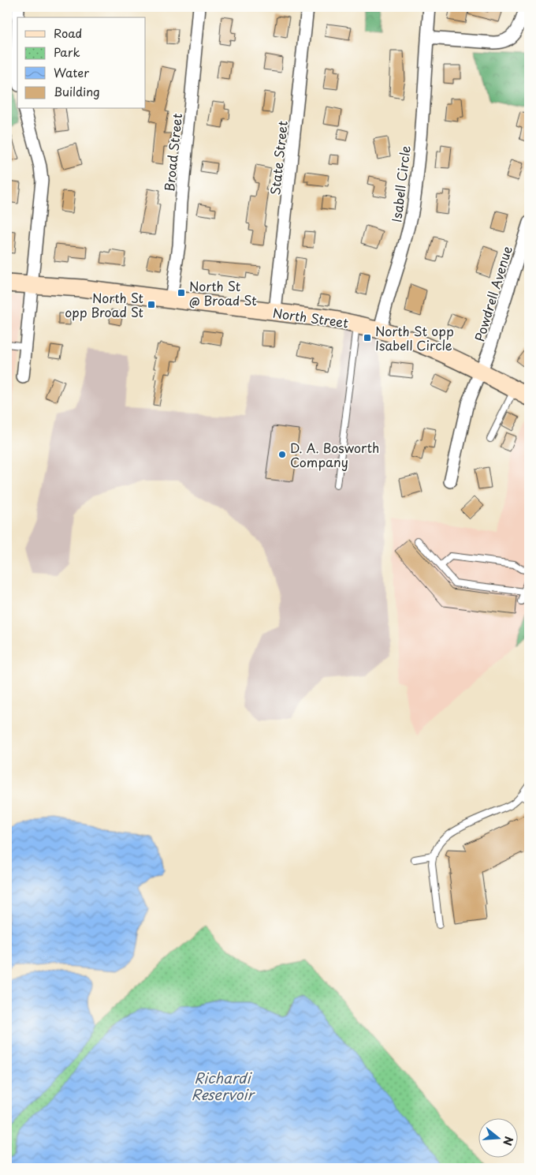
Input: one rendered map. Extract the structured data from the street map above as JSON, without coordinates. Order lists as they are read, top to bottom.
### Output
{
  "streets": {
    "main road": ["North Street"],
    "street": [
      "Broad Street",
      "State Street",
      "Isabell Circle",
      "Powdrell Avenue"
    ]
  },
  "crossings": [
    ["Broad Street", "North Street"],
    ["State Street", "North Street"],
    ["Isabell Circle", "North Street"],
    ["Powdrell Avenue", "North Street"]
  ],
  "water": ["Richardi Reservoir"],
  "places": {
    "transit": ["North St @ Broad St", "North St opp Broad St", "North St opp Isabell Circle"],
    "other": ["D. A. Bosworth Company"]
  },
  "legend": [
    "Road",
    "Park",
    "Water",
    "Building"
  ],
  "north": "right"
}
